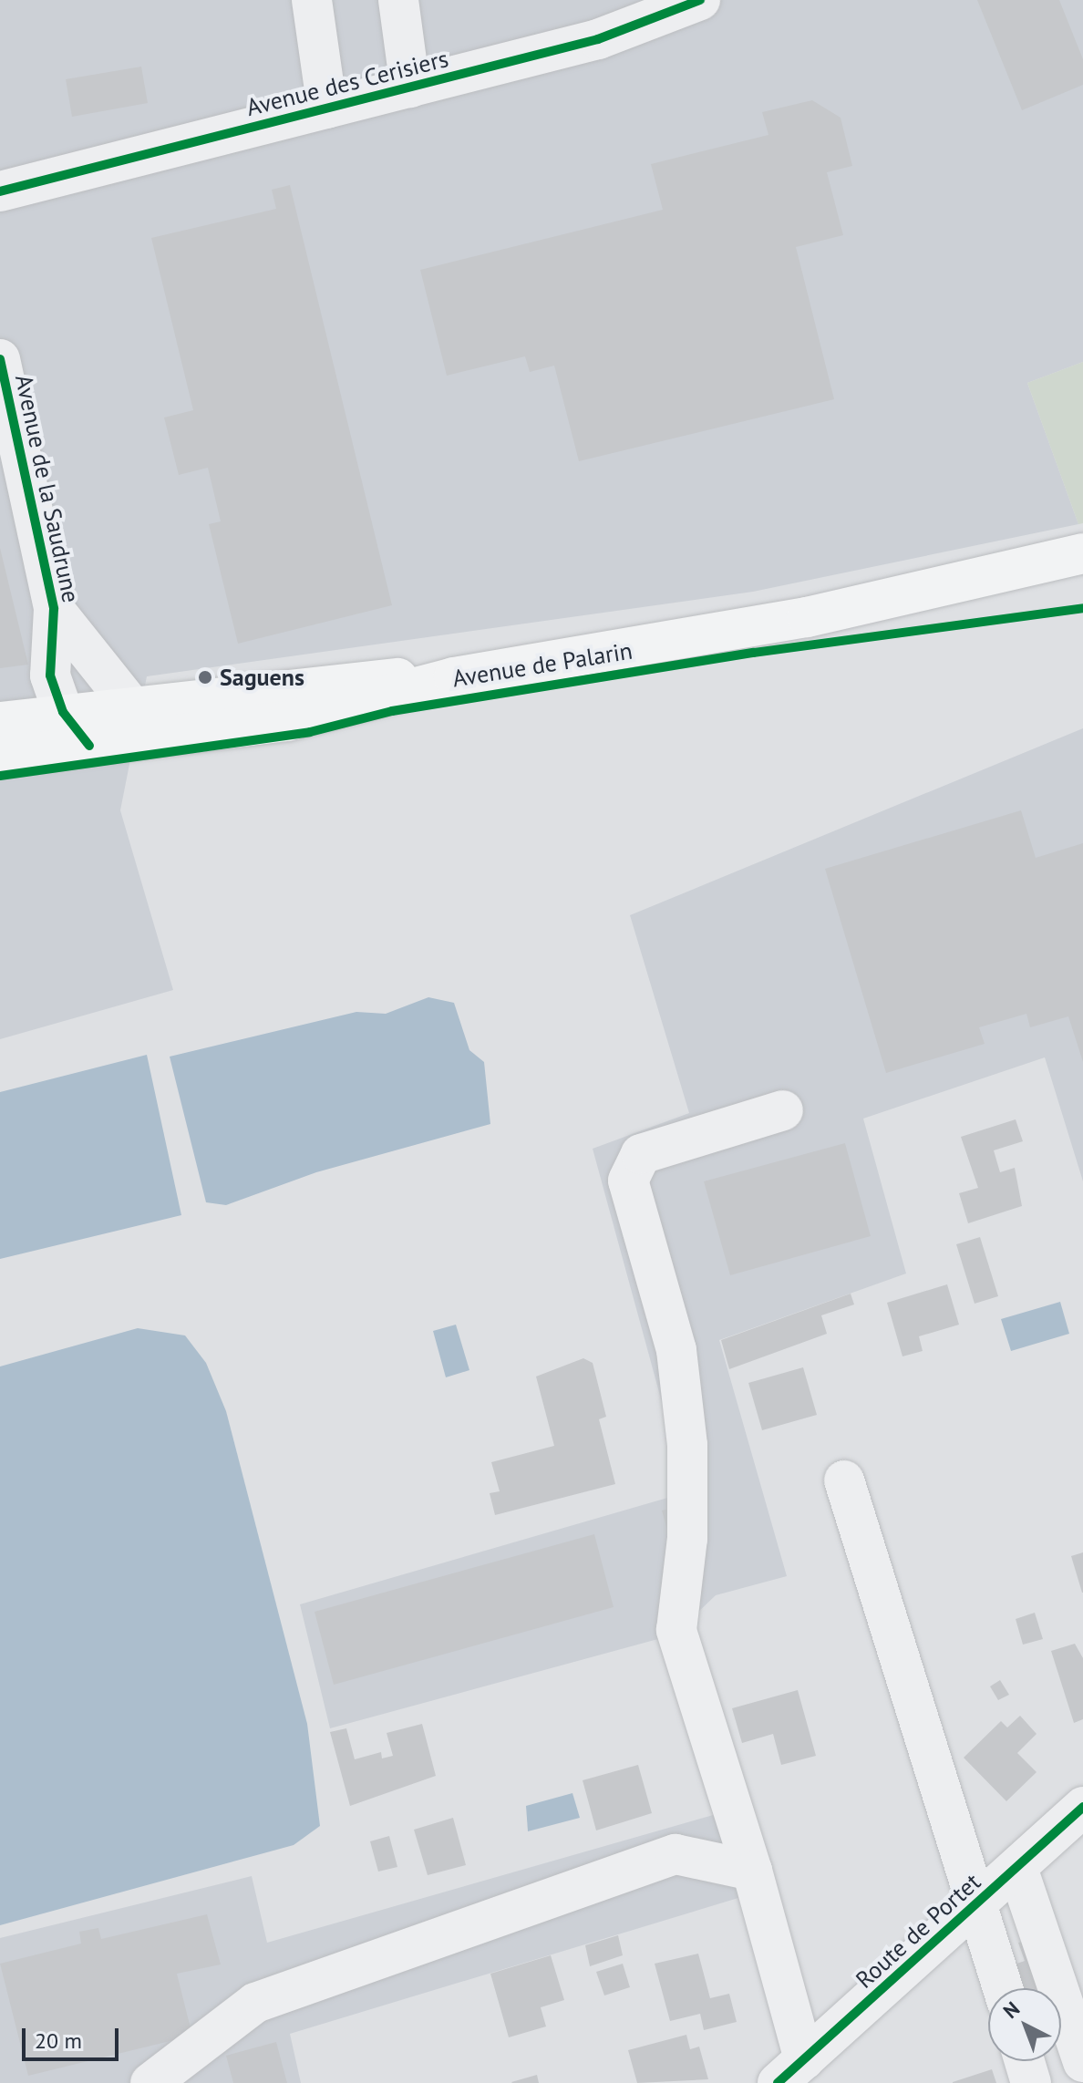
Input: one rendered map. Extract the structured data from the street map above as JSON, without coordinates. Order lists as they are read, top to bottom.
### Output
{
  "streets": {
    "main road": ["Avenue de Palarin"],
    "street": ["Avenue des Cerisiers", "Avenue de la Saudrune", "Route de Portet"]
  },
  "crossings": [
    ["Avenue de la Saudrune", "Avenue de Palarin"]
  ],
  "places": ["Saguens"],
  "scale_bar": "20 m",
  "north": "top left"
}
